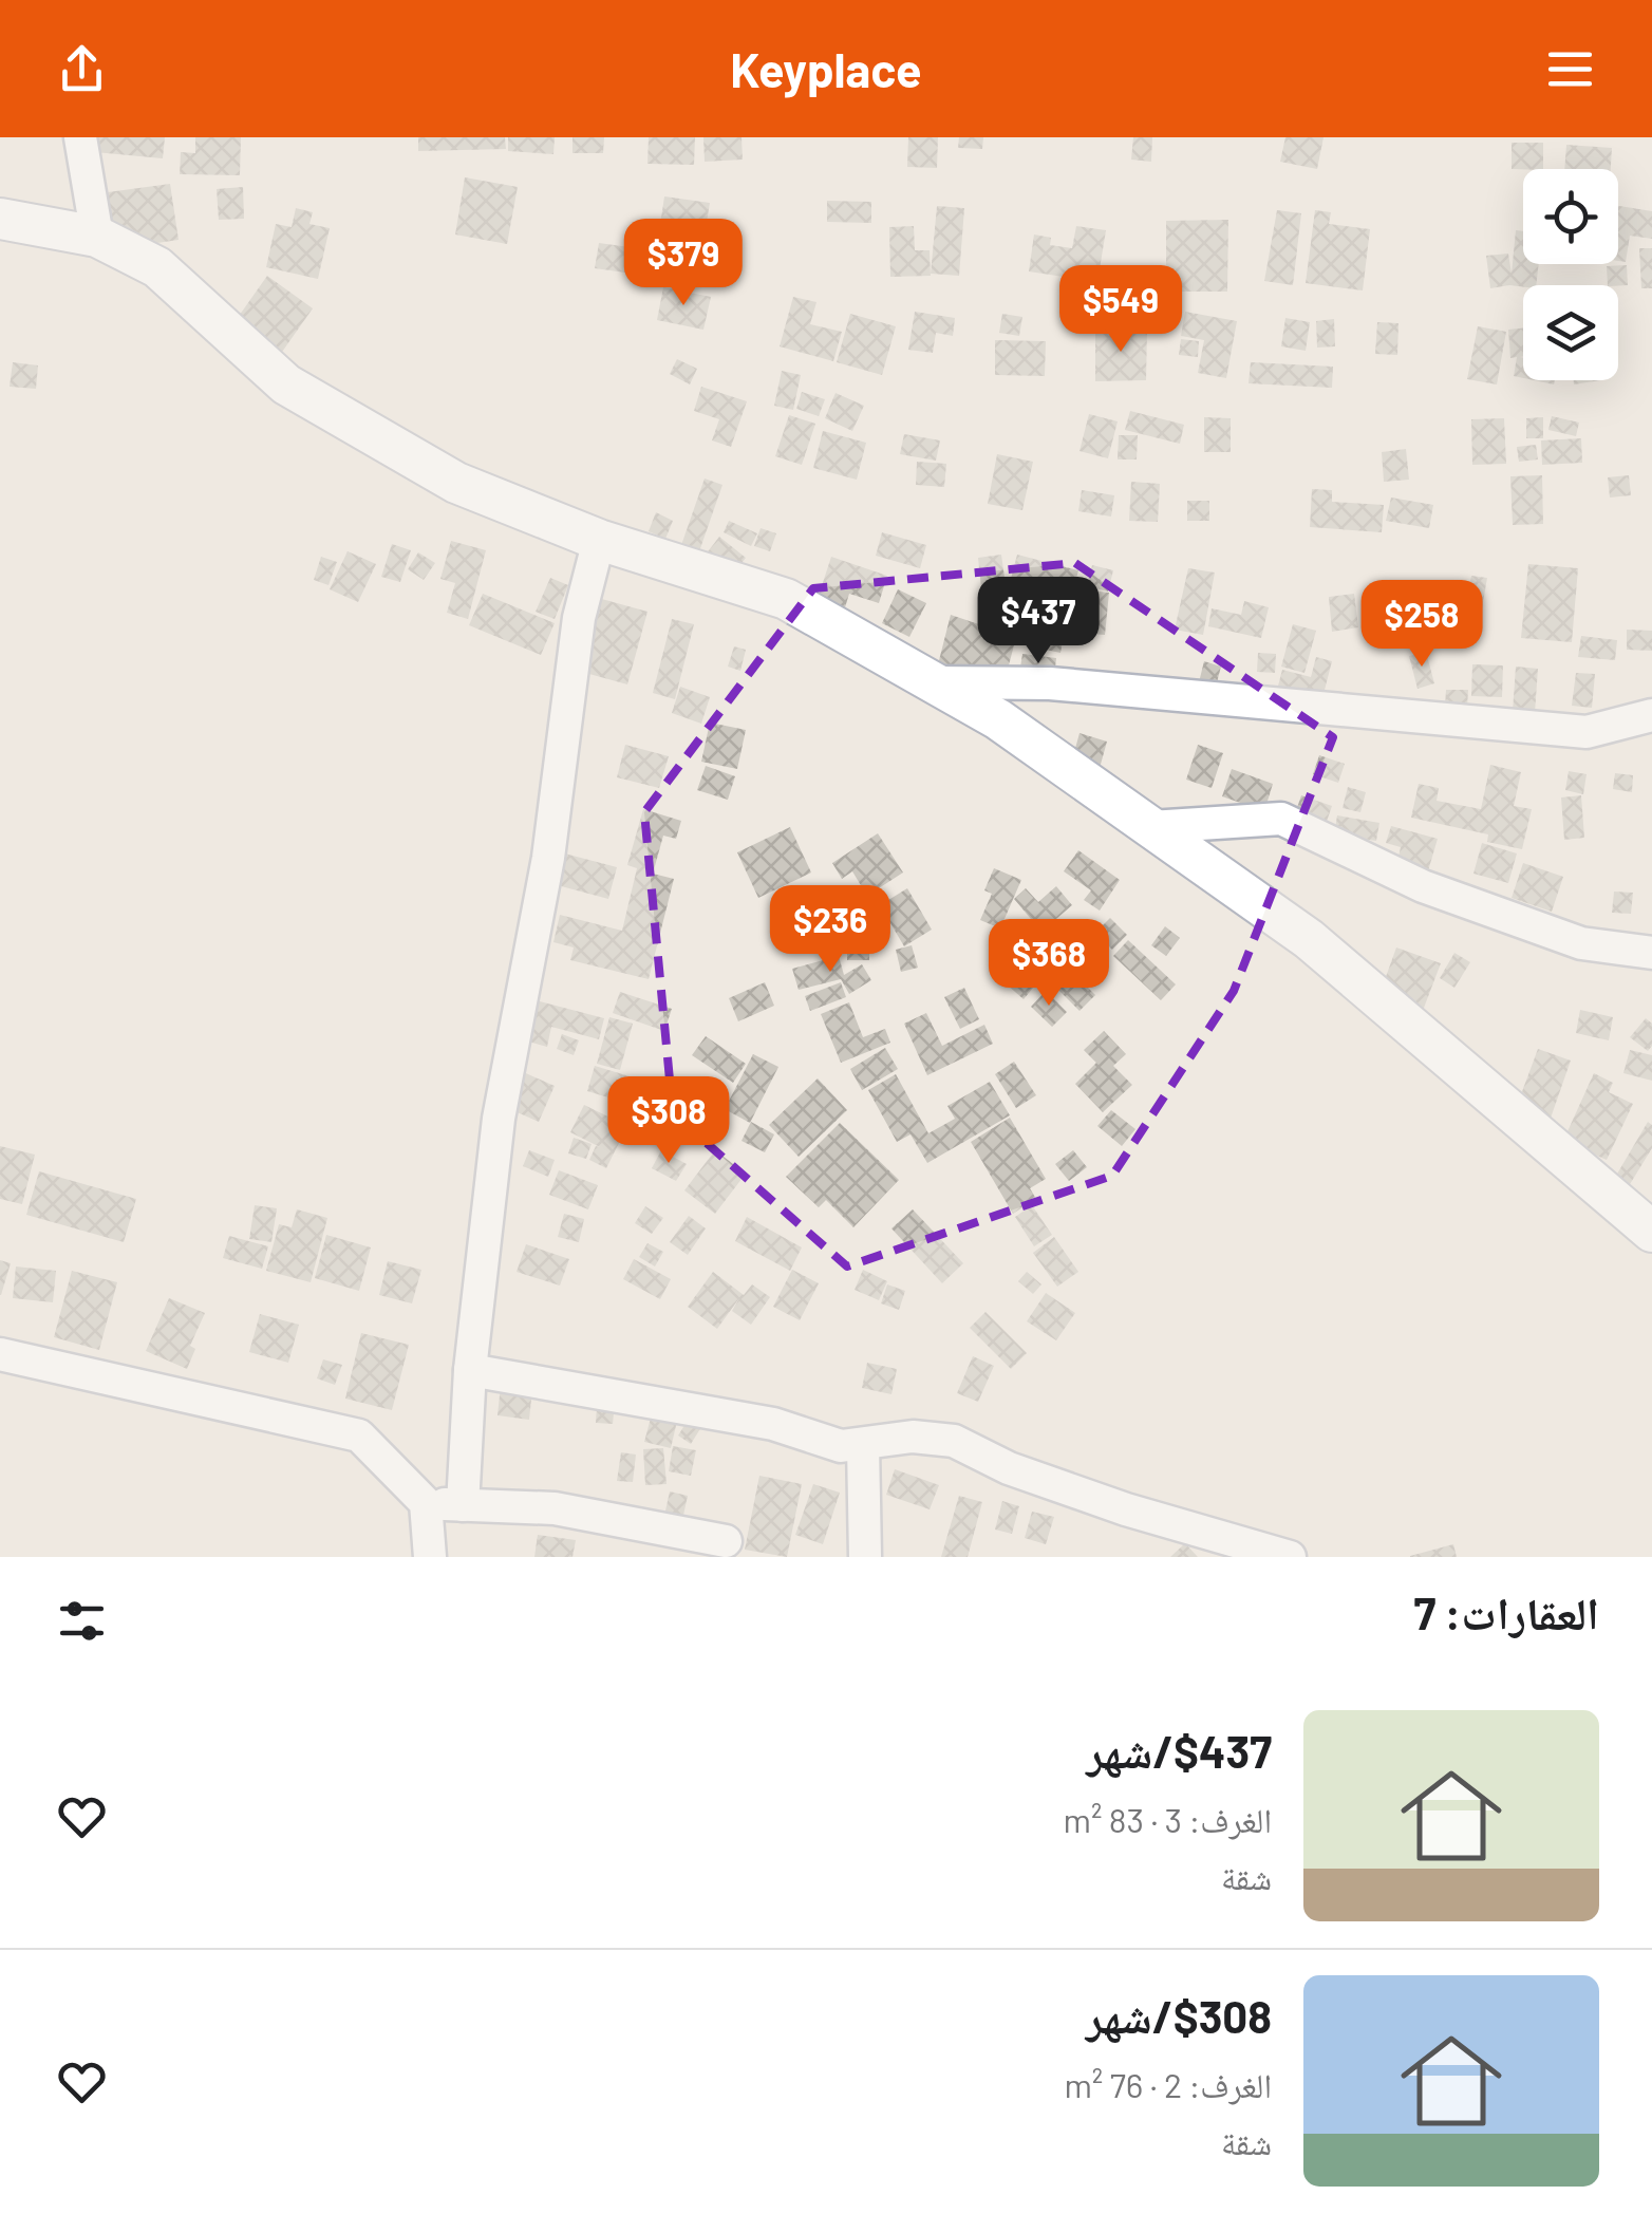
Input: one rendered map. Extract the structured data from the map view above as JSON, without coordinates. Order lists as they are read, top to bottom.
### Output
{
  "page": {
    "header": "Keyplace",
    "price": [
      "$379",
      "$549",
      "$437",
      "$258",
      "$236",
      "$368",
      "$308"
    ],
    "heading": "العقارات: 7",
    "list": [
      {
        "name": "$437/شهر",
        "note": "الغرف: 3 · 83 m² · شقة"
      },
      {
        "name": "$308/شهر",
        "note": "الغرف: 2 · 76 m² · شقة"
      }
    ]
  }
}
